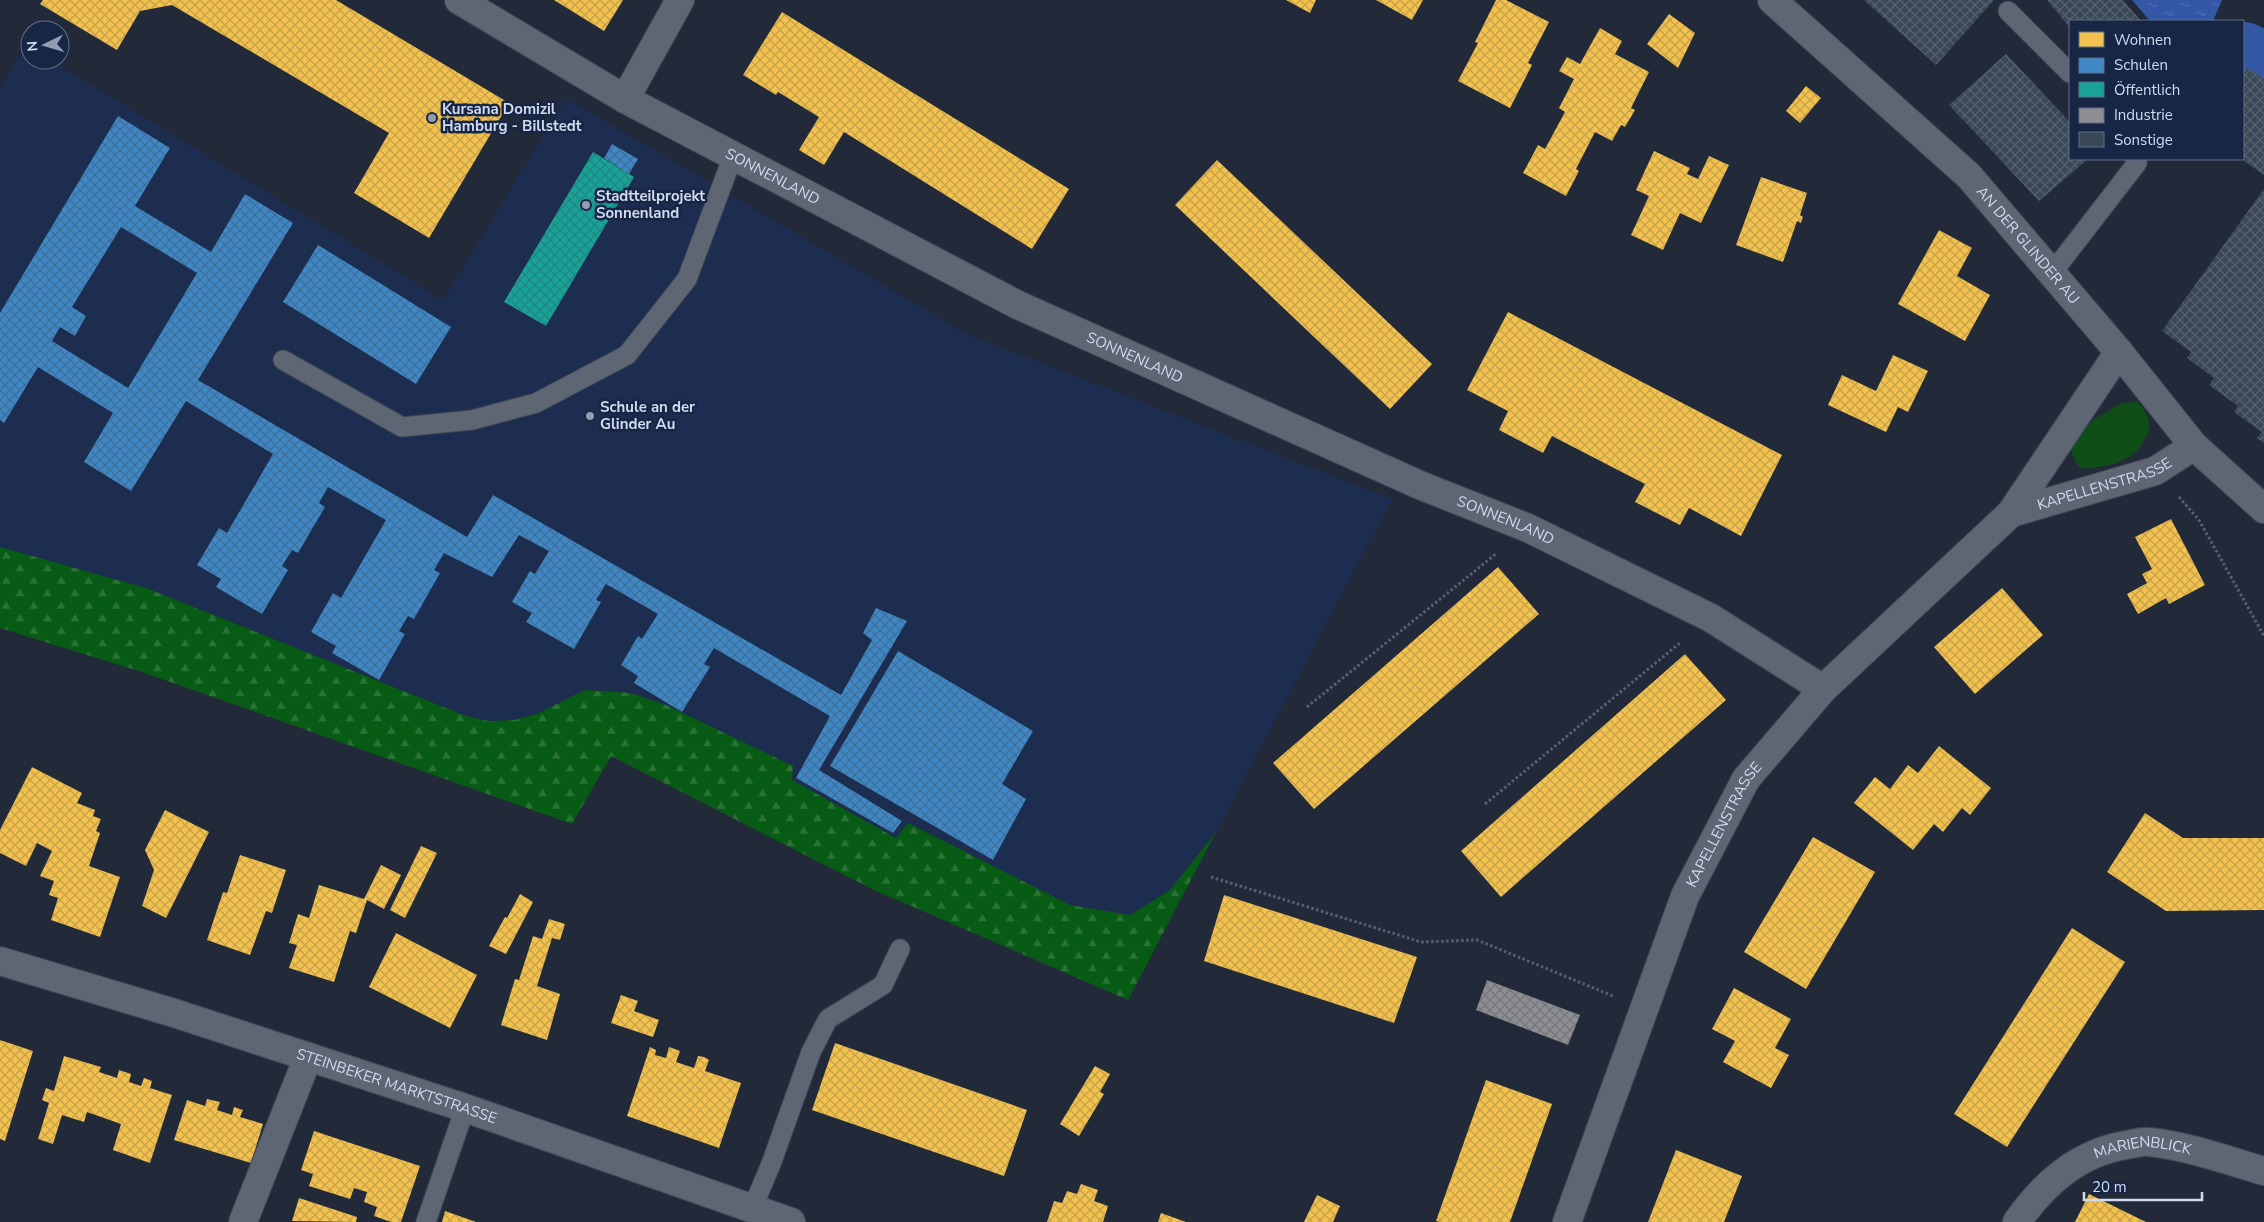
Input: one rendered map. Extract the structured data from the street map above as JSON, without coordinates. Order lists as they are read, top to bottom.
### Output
{
  "streets": {
    "street": [
      "SONNENLAND",
      "AN DER GLINDER AU",
      "KAPELLENSTRASSE",
      "STEINBEKER MARKTSTRASSE",
      "MARIENBLICK"
    ]
  },
  "crossings": [
    ["SONNENLAND", "KAPELLENSTRASSE"],
    ["AN DER GLINDER AU", "KAPELLENSTRASSE"]
  ],
  "places": ["Kursana Domizil Hamburg - Billstedt", "Stadtteilprojekt Sonnenland", "Schule an der Glinder Au"],
  "legend": [
    "Wohnen",
    "Schulen",
    "Öffentlich",
    "Industrie",
    "Sonstige"
  ],
  "scale_bar": "20 m",
  "north": "left"
}
